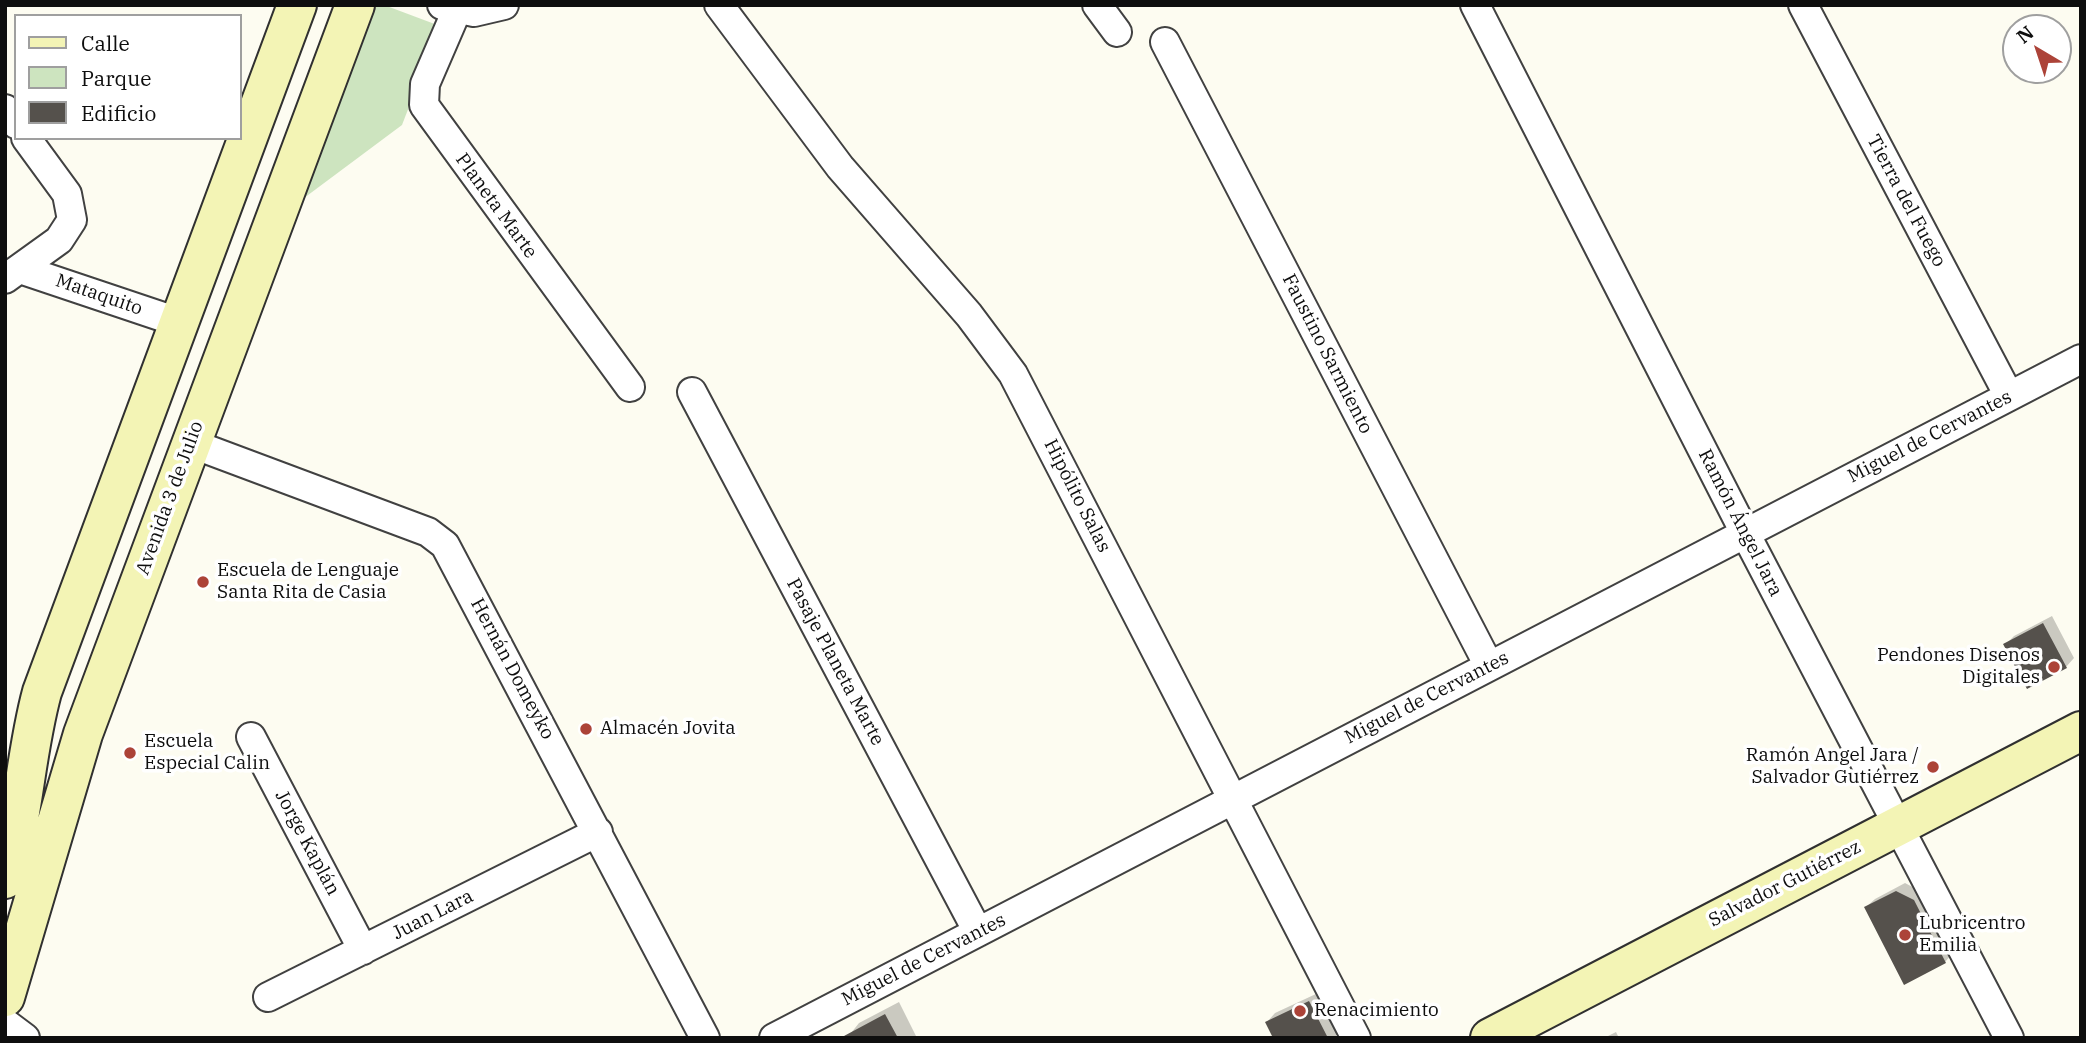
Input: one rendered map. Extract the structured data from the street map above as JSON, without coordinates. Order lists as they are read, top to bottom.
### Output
{
  "streets": {
    "street": [
      "Tierra del Fuego",
      "Planeta Marte",
      "Mataquito",
      "Faustino Sarmiento",
      "Miguel de Cervantes",
      "Hipólito Salas",
      "Avenida 3 de Julio",
      "Ramón Ángel Jara",
      "Pasaje Planeta Marte",
      "Hernán Domeyko",
      "Jorge Kaplán",
      "Salvador Gutiérrez",
      "Juan Lara"
    ]
  },
  "crossings": [
    ["Tierra del Fuego", "Miguel de Cervantes"],
    ["Faustino Sarmiento", "Miguel de Cervantes"],
    ["Miguel de Cervantes", "Hipólito Salas"],
    ["Miguel de Cervantes", "Ramón Ángel Jara"],
    ["Miguel de Cervantes", "Pasaje Planeta Marte"],
    ["Avenida 3 de Julio", "Hernán Domeyko"],
    ["Ramón Ángel Jara", "Salvador Gutiérrez"],
    ["Hernán Domeyko", "Juan Lara"],
    ["Jorge Kaplán", "Juan Lara"]
  ],
  "places": [
    "Escuela de Lenguaje Santa Rita de Casia",
    "Pendones Disenos Digitales",
    "Almacén Jovita",
    "Escuela Especial Calin",
    "Ramón Angel Jara / Salvador Gutiérrez",
    "Lubricentro Emilia",
    "Renacimiento"
  ],
  "legend": ["Calle", "Parque", "Edificio"],
  "north": "top left"
}
